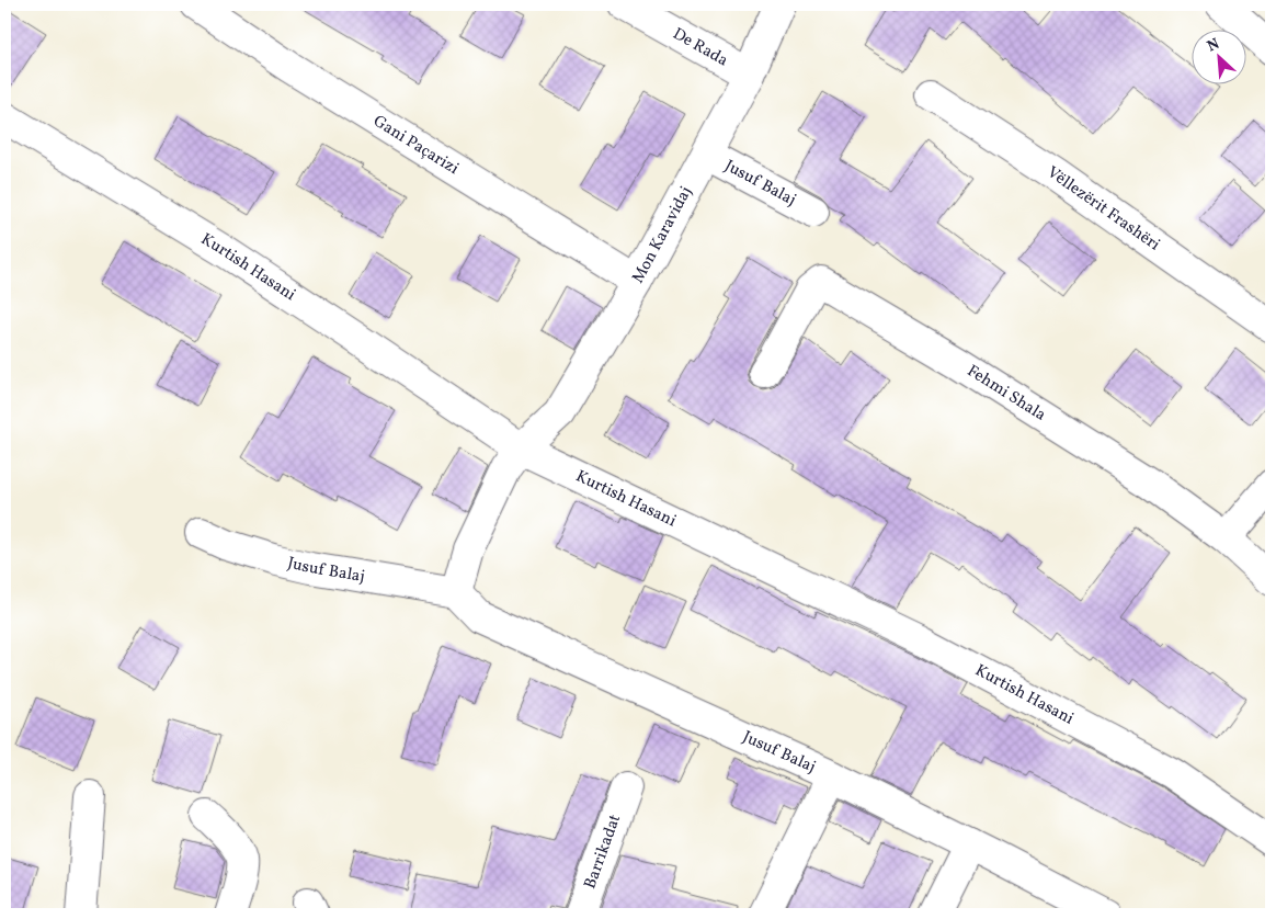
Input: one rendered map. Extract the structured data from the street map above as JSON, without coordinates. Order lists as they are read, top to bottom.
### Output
{
  "streets": {
    "street": [
      "De Rada",
      "Gani Paçarizi",
      "Jusuf Balaj",
      "Vëllezërit Frashëri",
      "Mon Karavidaj",
      "Kurtish Hasani",
      "Fehmi Shala",
      "Barrikadat"
    ]
  },
  "crossings": [
    ["De Rada", "Mon Karavidaj"],
    ["Gani Paçarizi", "Mon Karavidaj"],
    ["Jusuf Balaj", "Mon Karavidaj"],
    ["Mon Karavidaj", "Kurtish Hasani"]
  ],
  "north": "top left"
}
